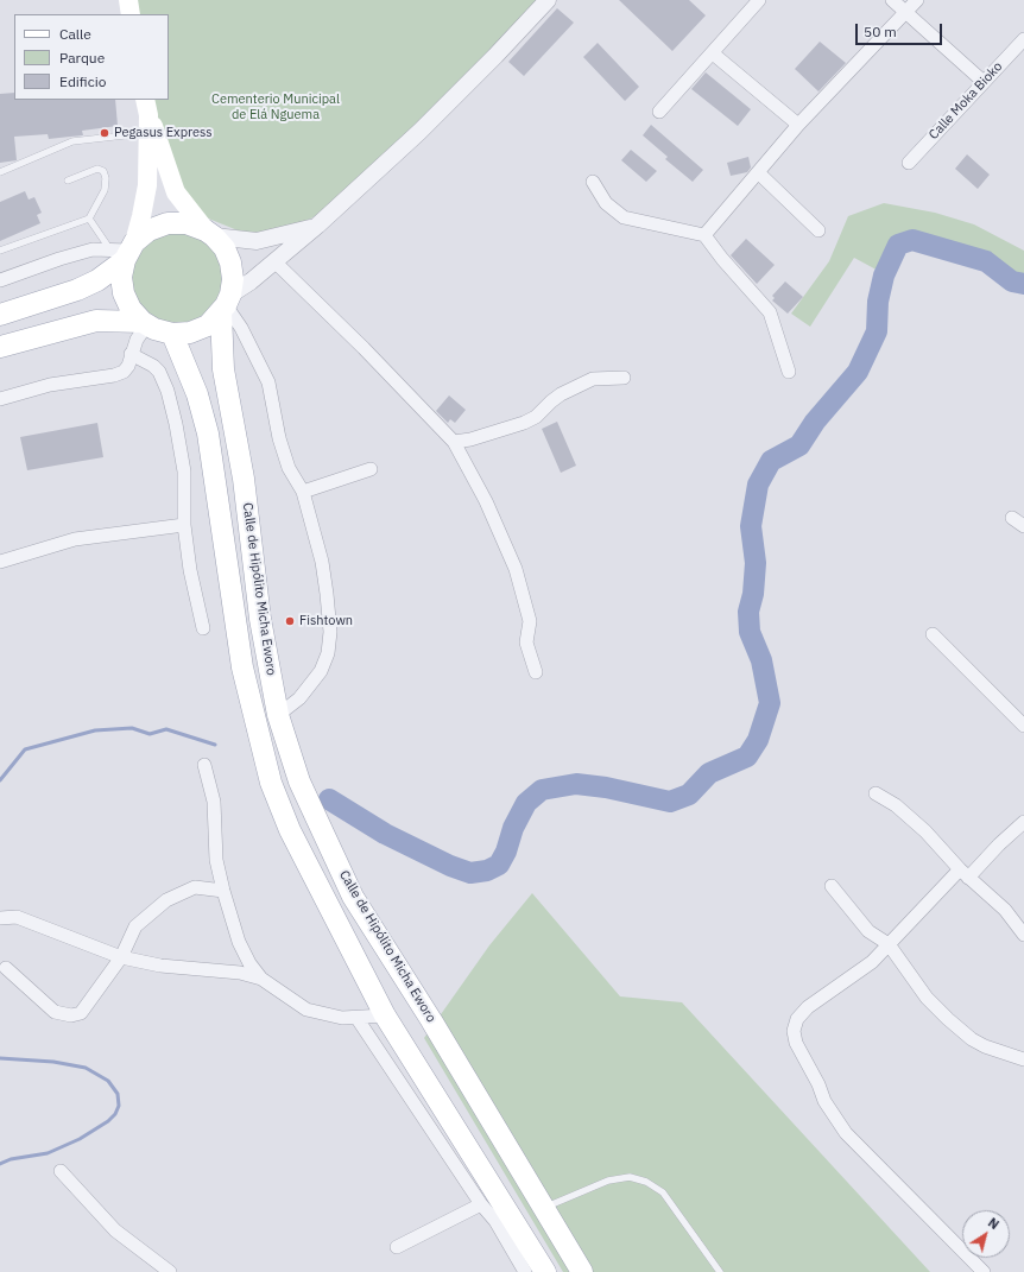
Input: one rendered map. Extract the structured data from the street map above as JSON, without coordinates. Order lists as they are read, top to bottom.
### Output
{
  "streets": {
    "main road": ["Calle de Hipólito Micha Eworo"],
    "street": ["Calle Moka Bioko"]
  },
  "parks": ["Cementerio Municipal de Elá Nguema"],
  "places": ["Pegasus Express", "Fishtown"],
  "legend": ["Calle", "Parque", "Edificio"],
  "scale_bar": "50 m",
  "north": "top right"
}
